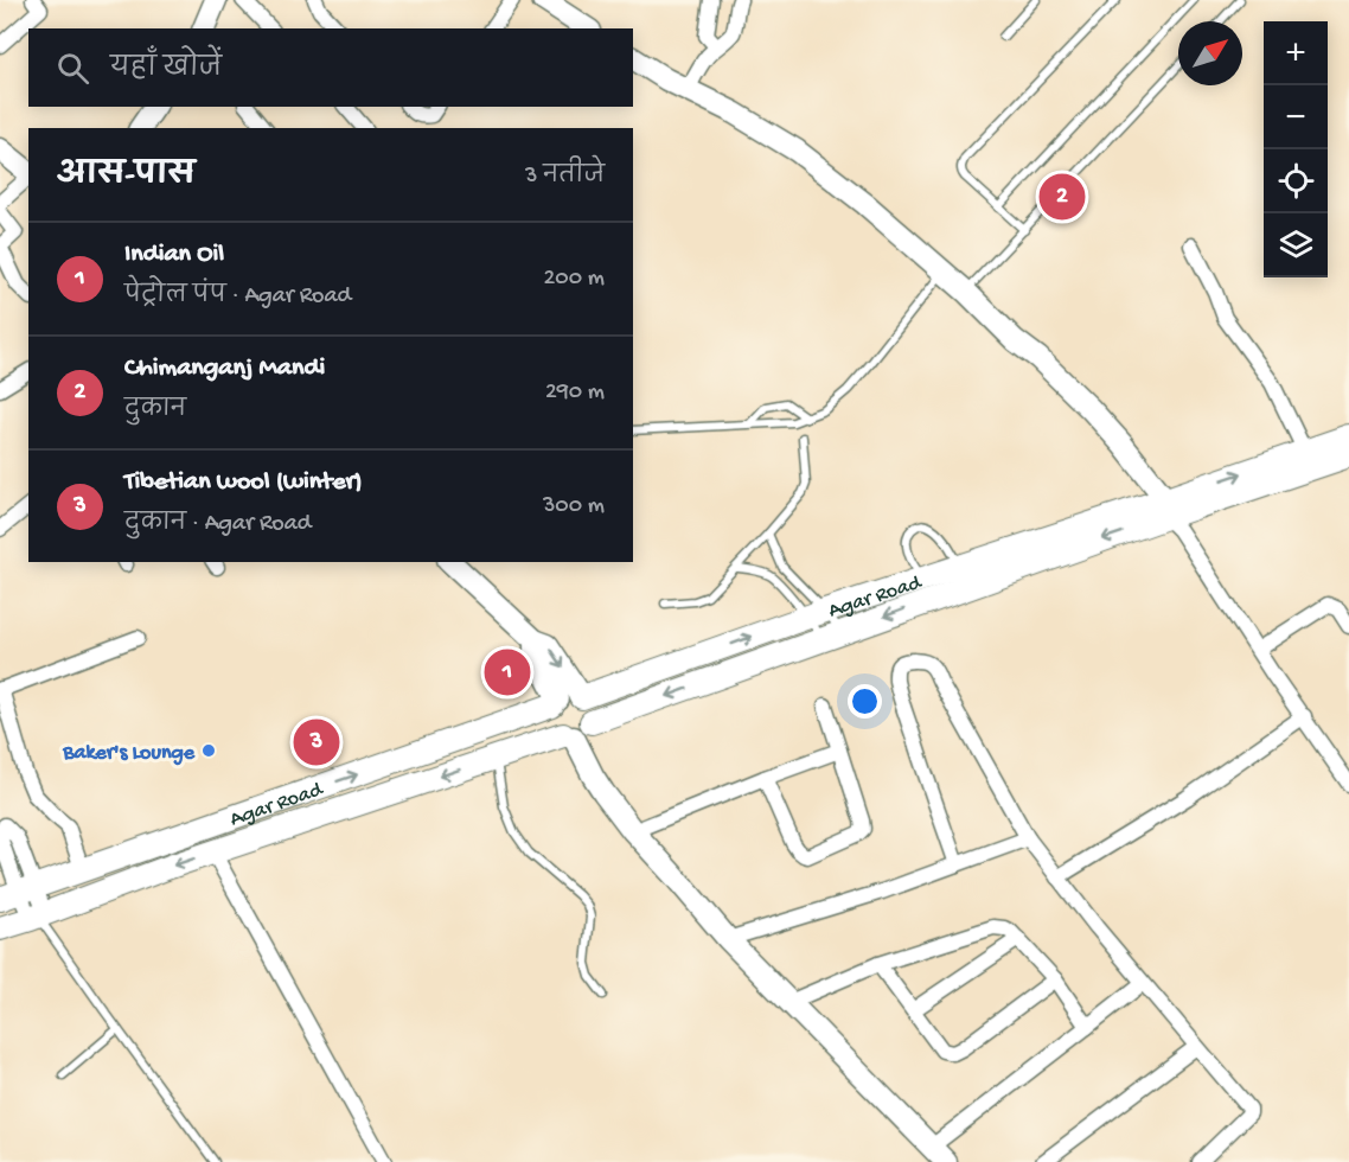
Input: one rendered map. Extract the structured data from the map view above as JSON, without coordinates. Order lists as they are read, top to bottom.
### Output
{
  "streets": {
    "main road": ["Agar Road"]
  },
  "places": ["Baker's Lounge"],
  "north": "top right",
  "page": {
    "map_buttons": ["+", "−"],
    "search": "यहाँ खोजें",
    "heading": ["आस-पास", "3 नतीजे"],
    "pins": ["2", "1", "3"],
    "list": [
      {
        "mark": "1",
        "name": "Indian Oil",
        "note": "पेट्रोल पंप · Agar Road",
        "value": "200 m"
      },
      {
        "mark": "2",
        "name": "Chimanganj Mandi",
        "note": "दुकान",
        "value": "290 m"
      },
      {
        "mark": "3",
        "name": "Tibetian wool (winter)",
        "note": "दुकान · Agar Road",
        "value": "300 m"
      }
    ]
  }
}
